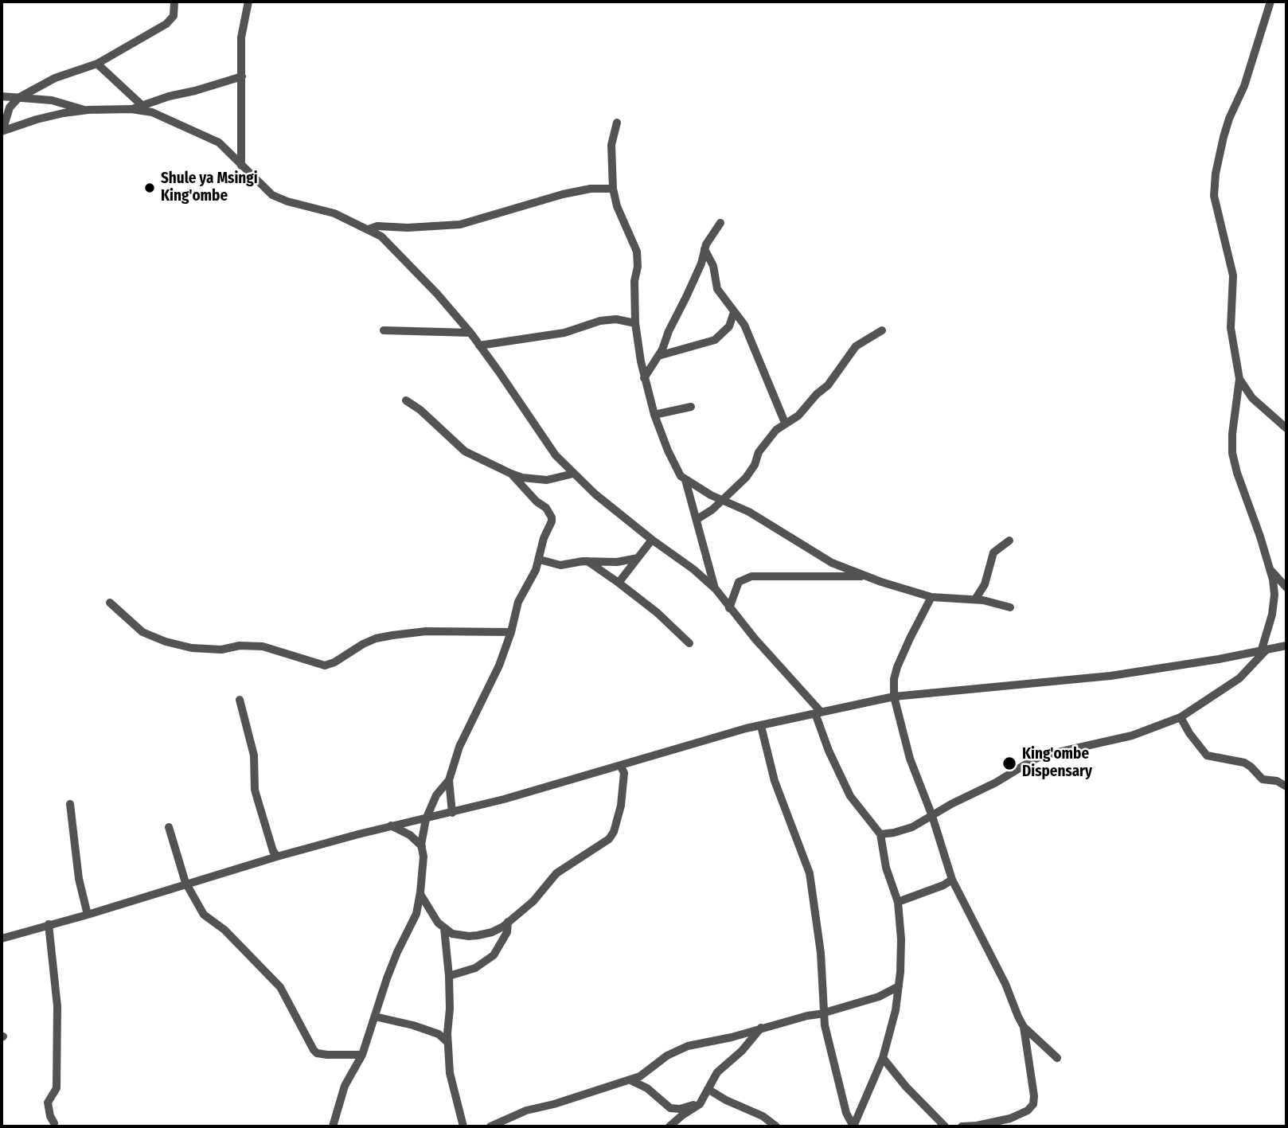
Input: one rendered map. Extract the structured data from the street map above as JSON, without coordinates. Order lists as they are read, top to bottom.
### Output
{
  "places": ["Shule ya Msingi King'ombe", "King'ombe Dispensary"]
}
